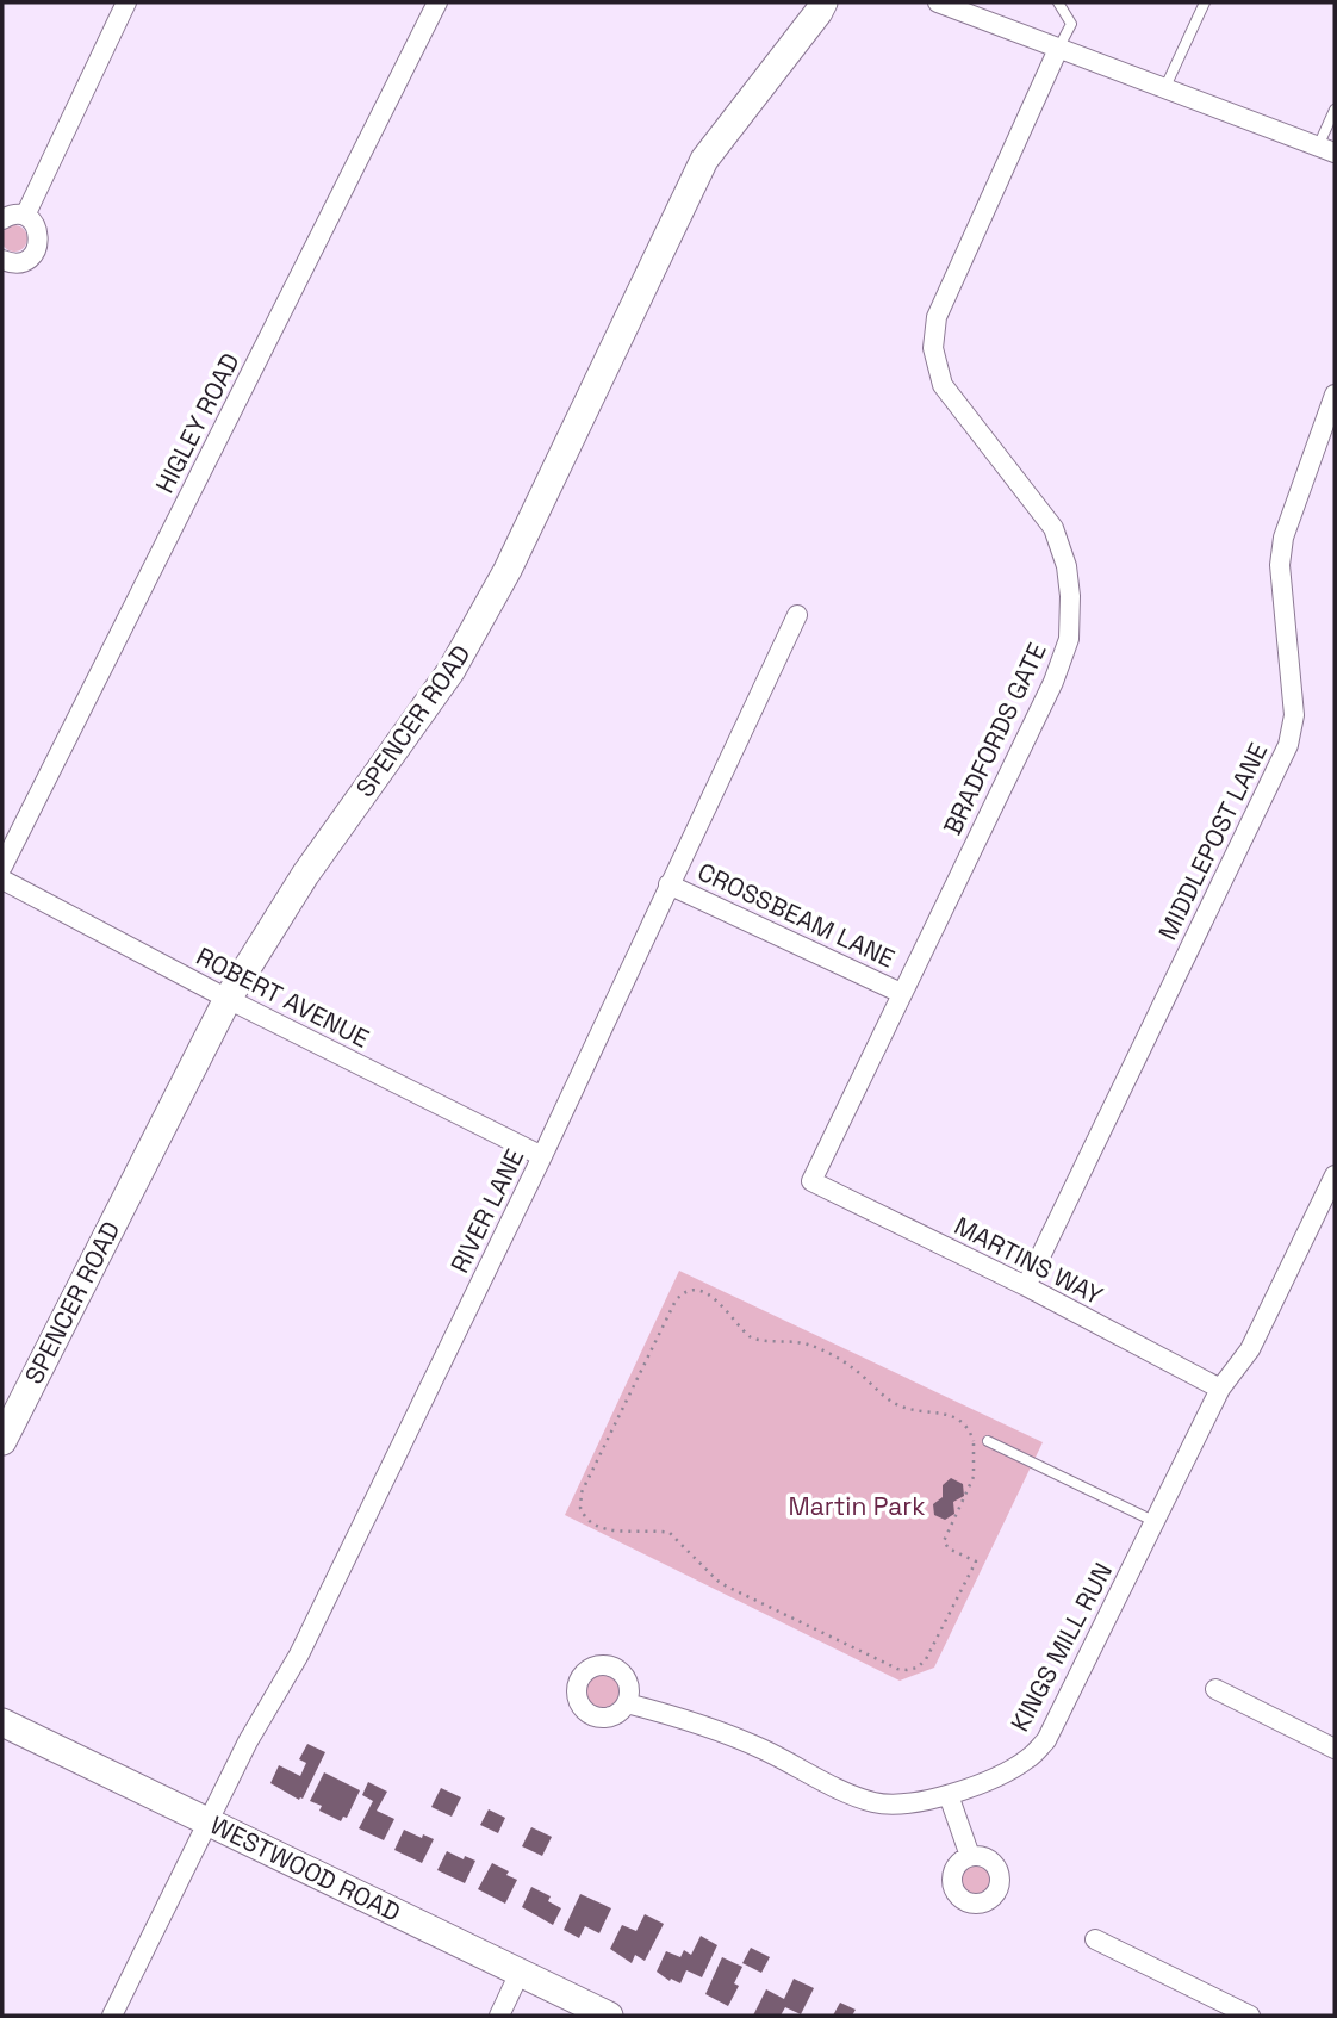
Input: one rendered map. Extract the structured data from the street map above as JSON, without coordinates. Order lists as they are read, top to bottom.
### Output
{
  "streets": {
    "street": [
      "HIGLEY ROAD",
      "SPENCER ROAD",
      "BRADFORDS GATE",
      "MIDDLEPOST LANE",
      "CROSSBEAM LANE",
      "ROBERT AVENUE",
      "RIVER LANE",
      "MARTINS WAY",
      "KINGS MILL RUN",
      "WESTWOOD ROAD"
    ]
  },
  "crossings": [
    ["SPENCER ROAD", "ROBERT AVENUE"],
    ["BRADFORDS GATE", "CROSSBEAM LANE"],
    ["BRADFORDS GATE", "MARTINS WAY"],
    ["MIDDLEPOST LANE", "MARTINS WAY"],
    ["CROSSBEAM LANE", "RIVER LANE"],
    ["ROBERT AVENUE", "RIVER LANE"],
    ["RIVER LANE", "WESTWOOD ROAD"],
    ["MARTINS WAY", "KINGS MILL RUN"]
  ],
  "parks": ["Martin Park"]
}
